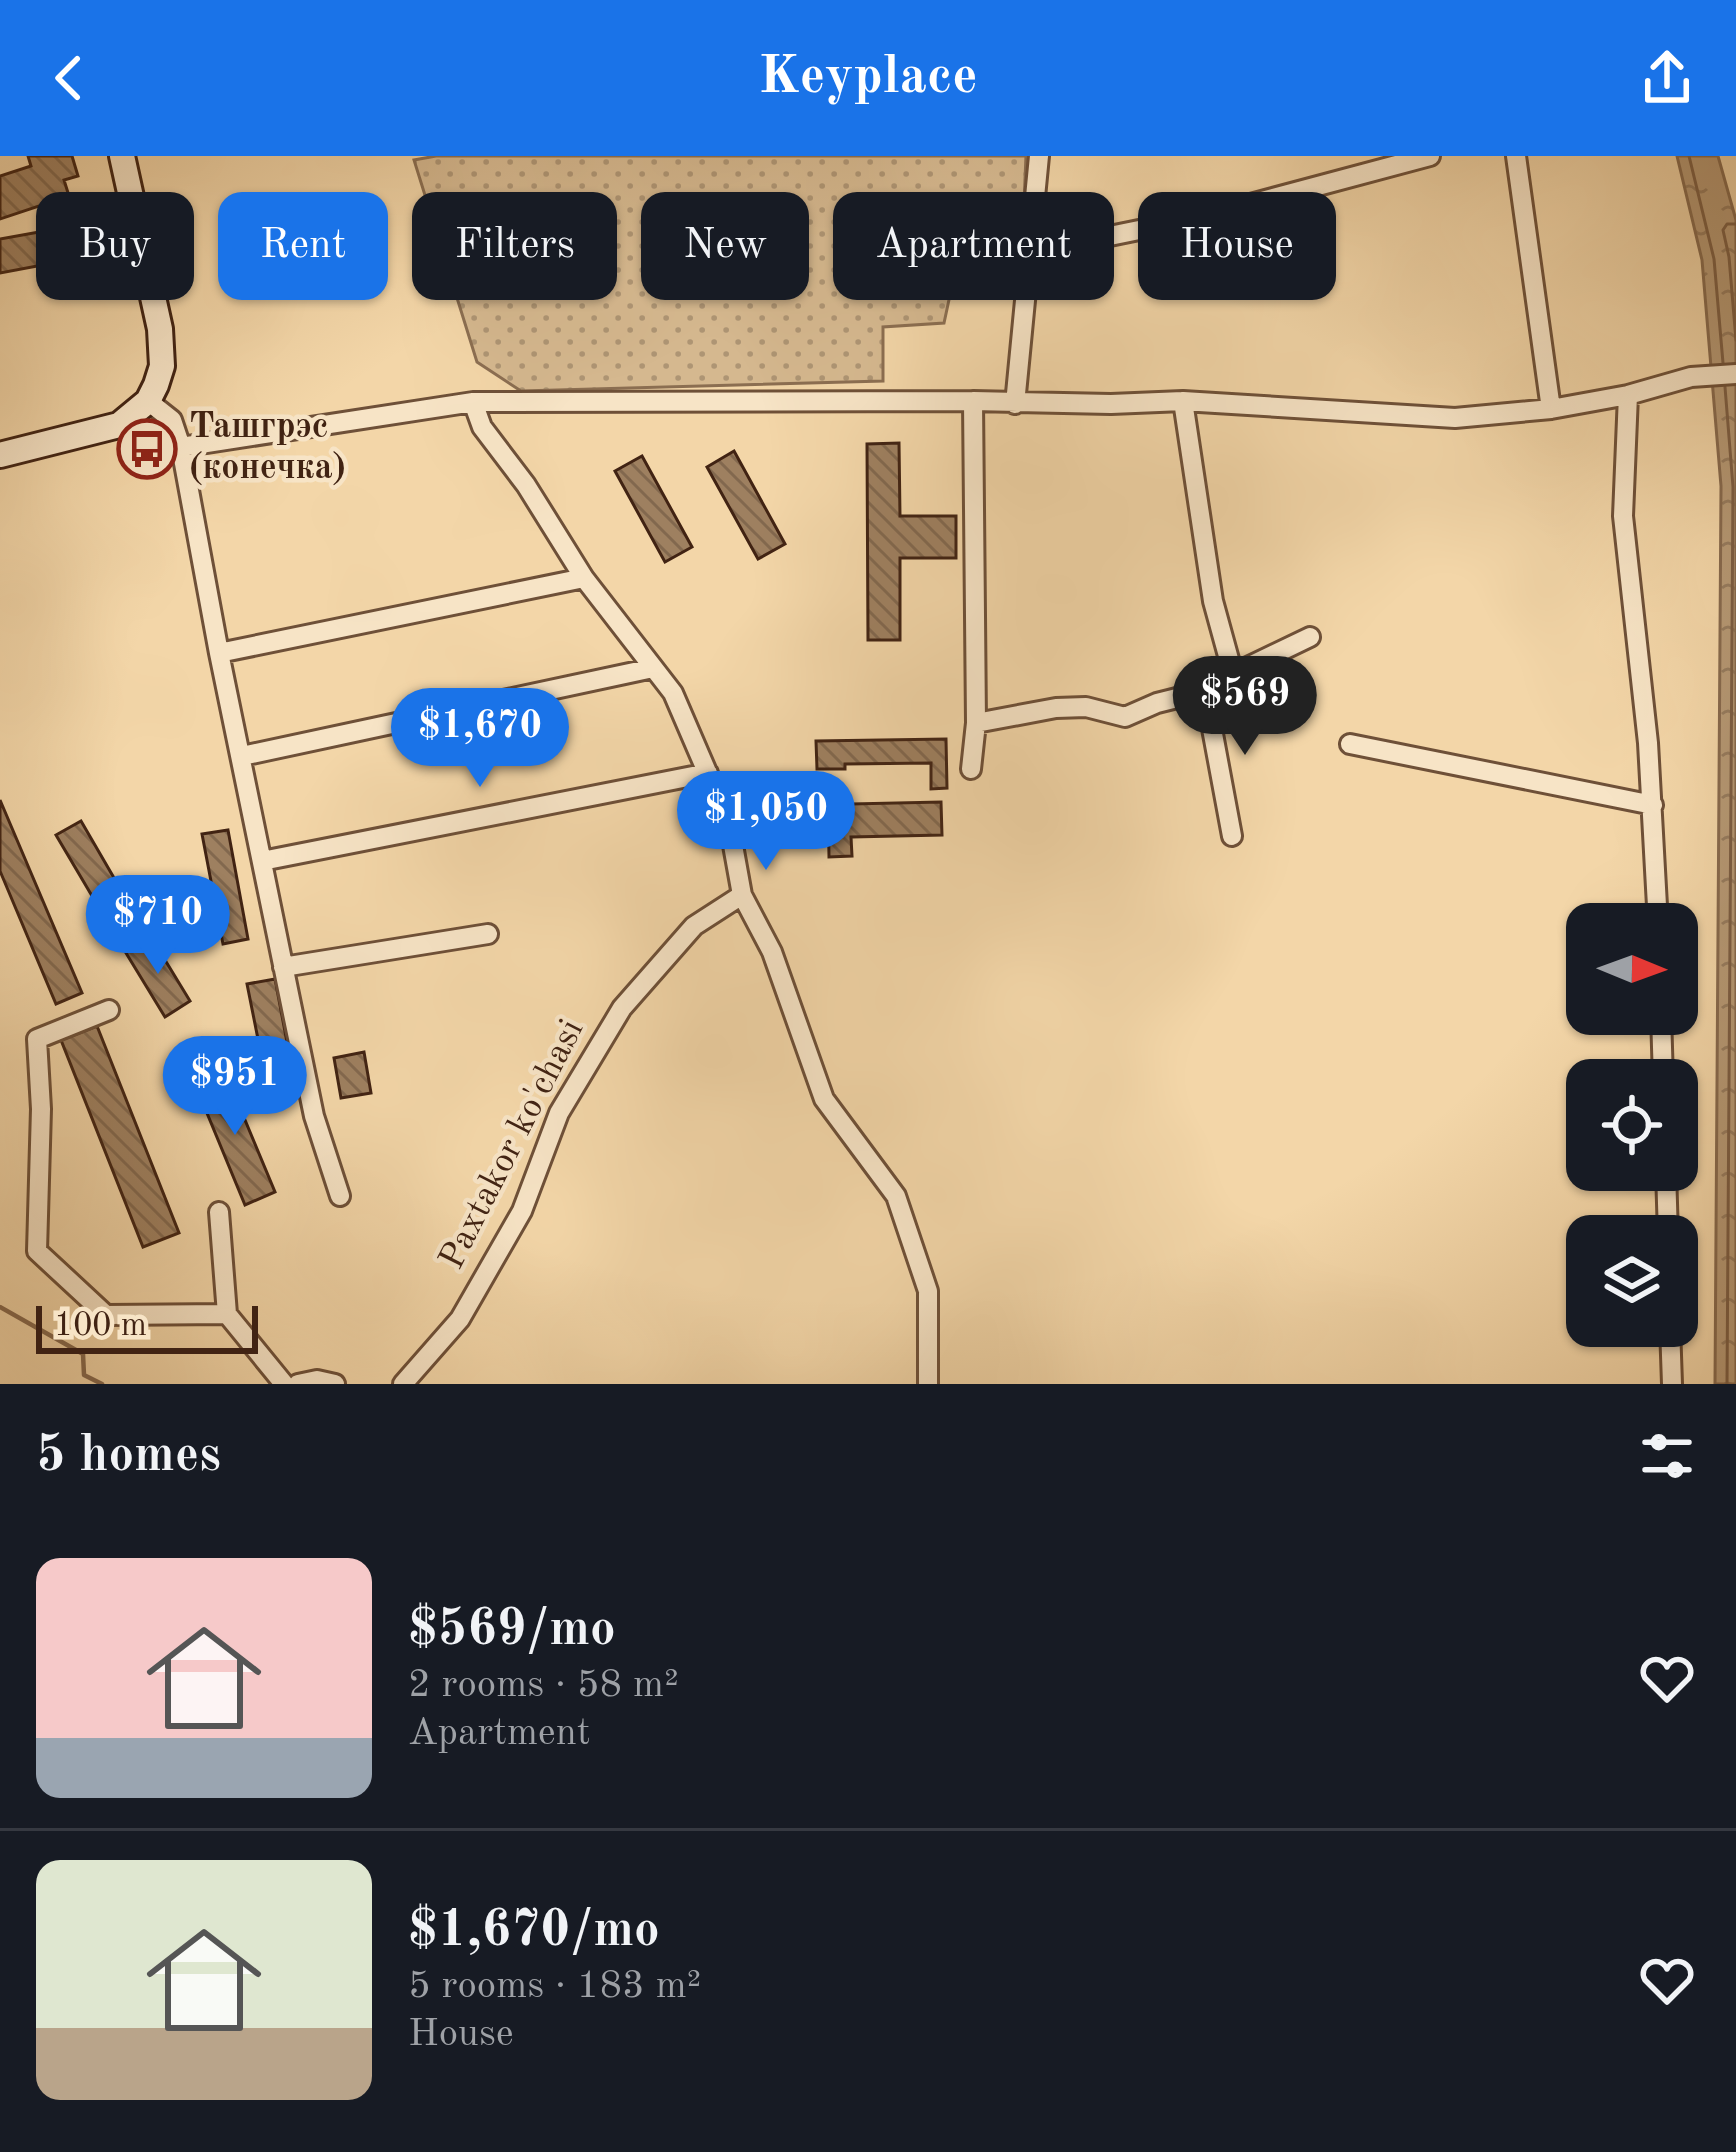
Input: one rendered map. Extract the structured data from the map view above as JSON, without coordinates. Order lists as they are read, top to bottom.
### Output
{
  "streets": {
    "street": ["Paxtakor ko'chasi"]
  },
  "places": {
    "bus stop": ["Ташгрэс (конечка)"]
  },
  "scale_bar": "100 m",
  "north": "right",
  "page": {
    "header": "Keyplace",
    "chip": [
      "Buy",
      "Rent",
      "Filters",
      "New",
      "Apartment",
      "House"
    ],
    "price": [
      "$569",
      "$1,670",
      "$1,050",
      "$710",
      "$951"
    ],
    "scale": "100 m",
    "heading": "5 homes",
    "list": [
      {
        "name": "$569/mo",
        "note": "2 rooms · 58 m² · Apartment"
      },
      {
        "name": "$1,670/mo",
        "note": "5 rooms · 183 m² · House"
      }
    ]
  }
}
